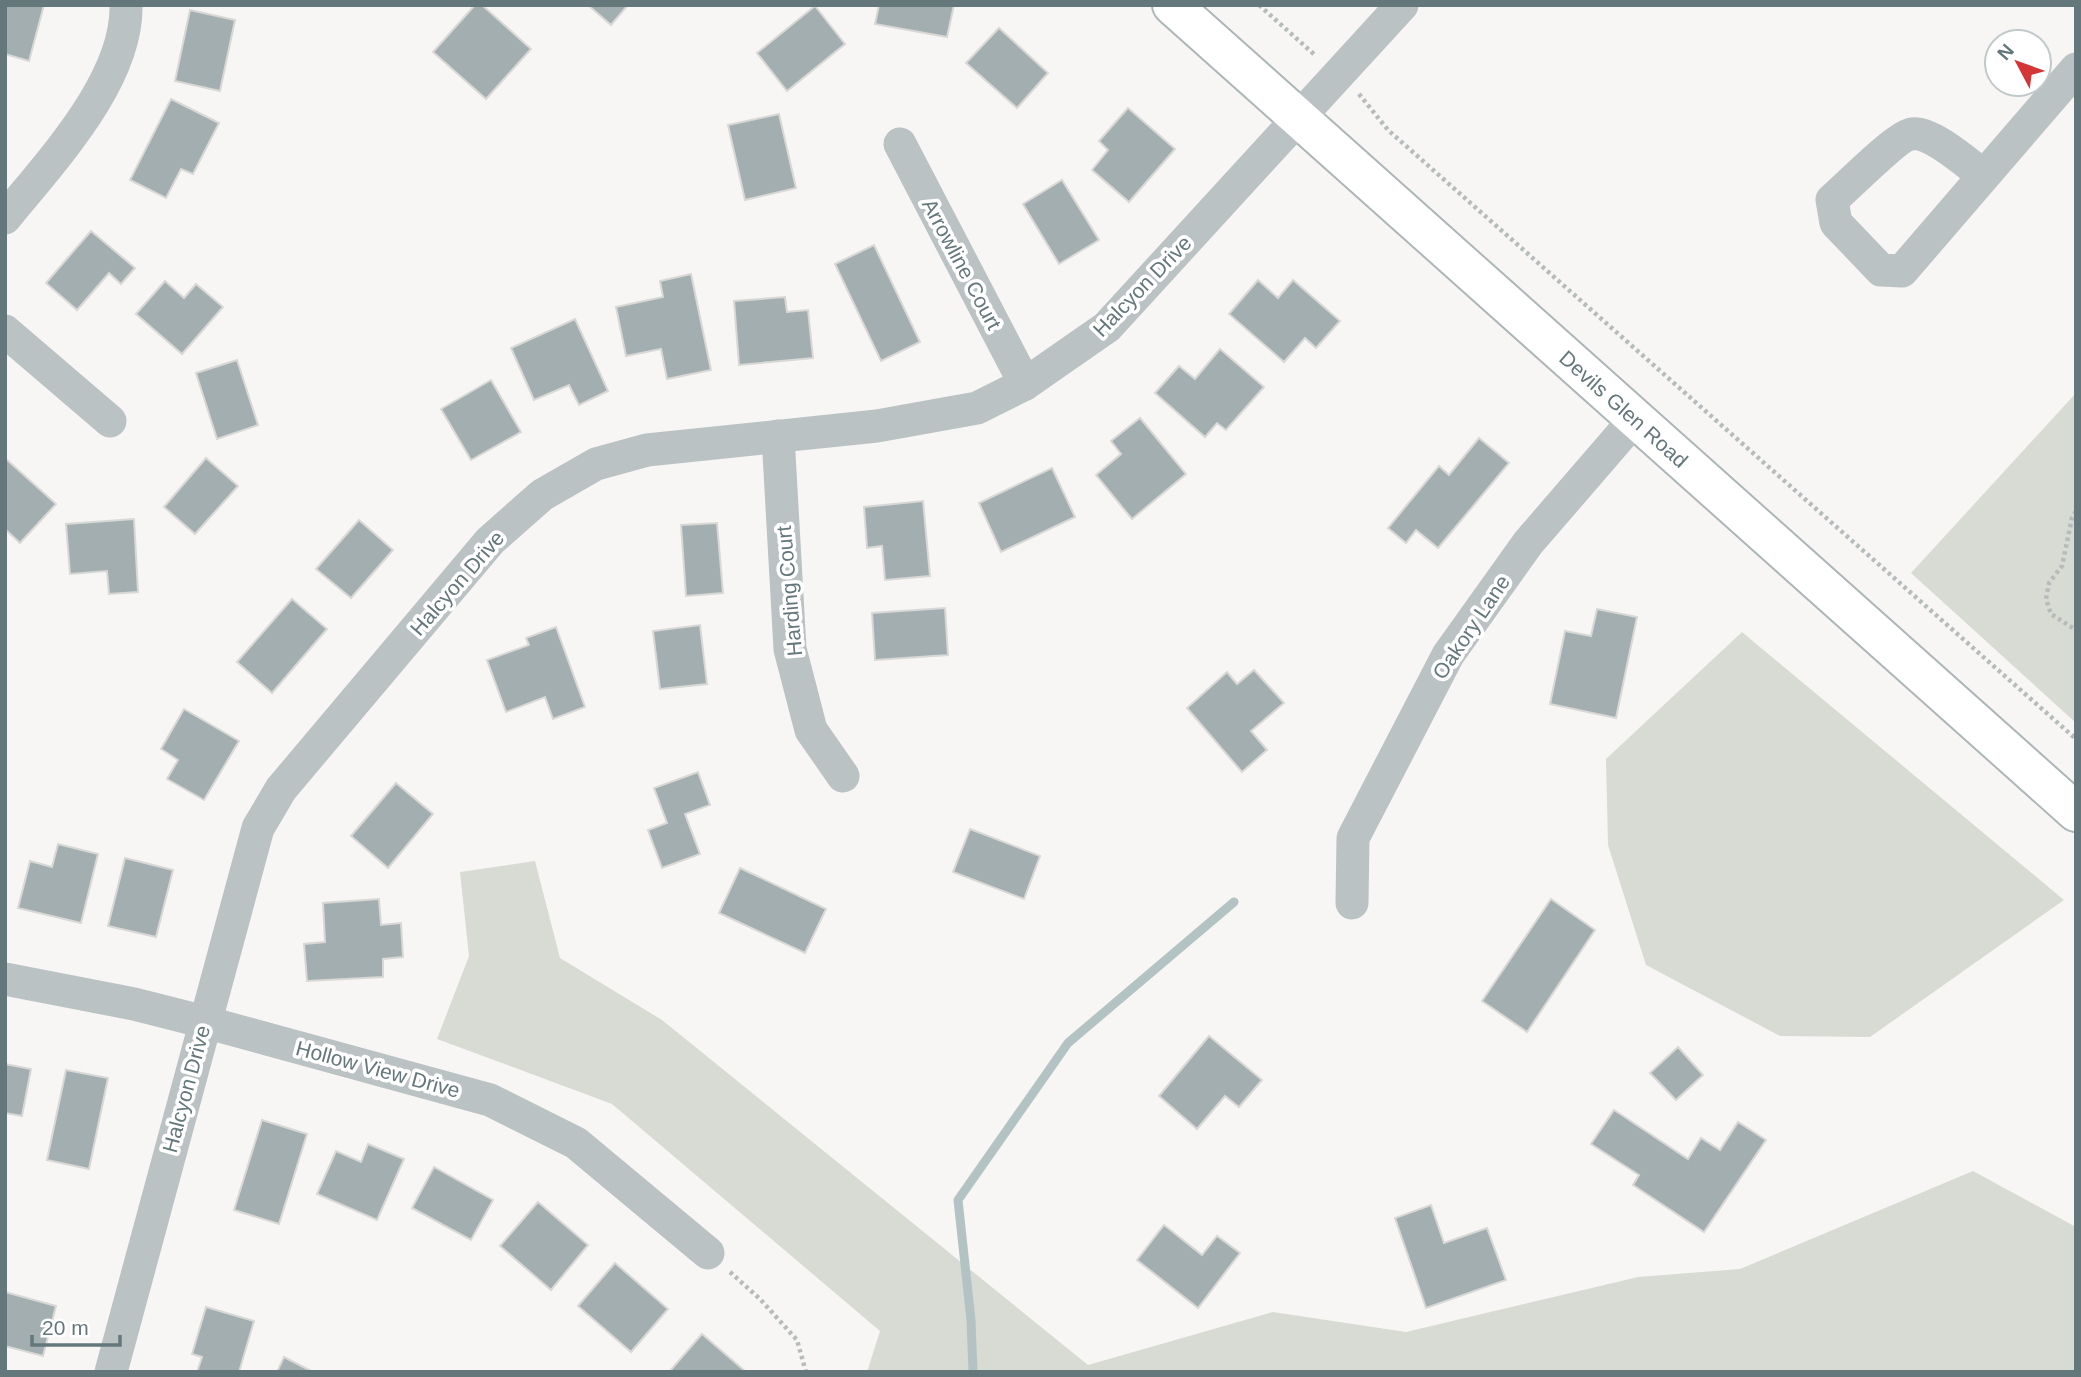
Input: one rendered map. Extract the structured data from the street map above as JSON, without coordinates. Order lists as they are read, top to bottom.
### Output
{
  "streets": {
    "main road": ["Devils Glen Road"],
    "street": [
      "Arrowline Court",
      "Halcyon Drive",
      "Harding Court",
      "Oakory Lane",
      "Hollow View Drive"
    ]
  },
  "crossings": [
    ["Arrowline Court", "Halcyon Drive"],
    ["Halcyon Drive", "Devils Glen Road"],
    ["Halcyon Drive", "Harding Court"],
    ["Halcyon Drive", "Hollow View Drive"],
    ["Devils Glen Road", "Oakory Lane"]
  ],
  "scale_bar": "20 m",
  "north": "top left"
}
